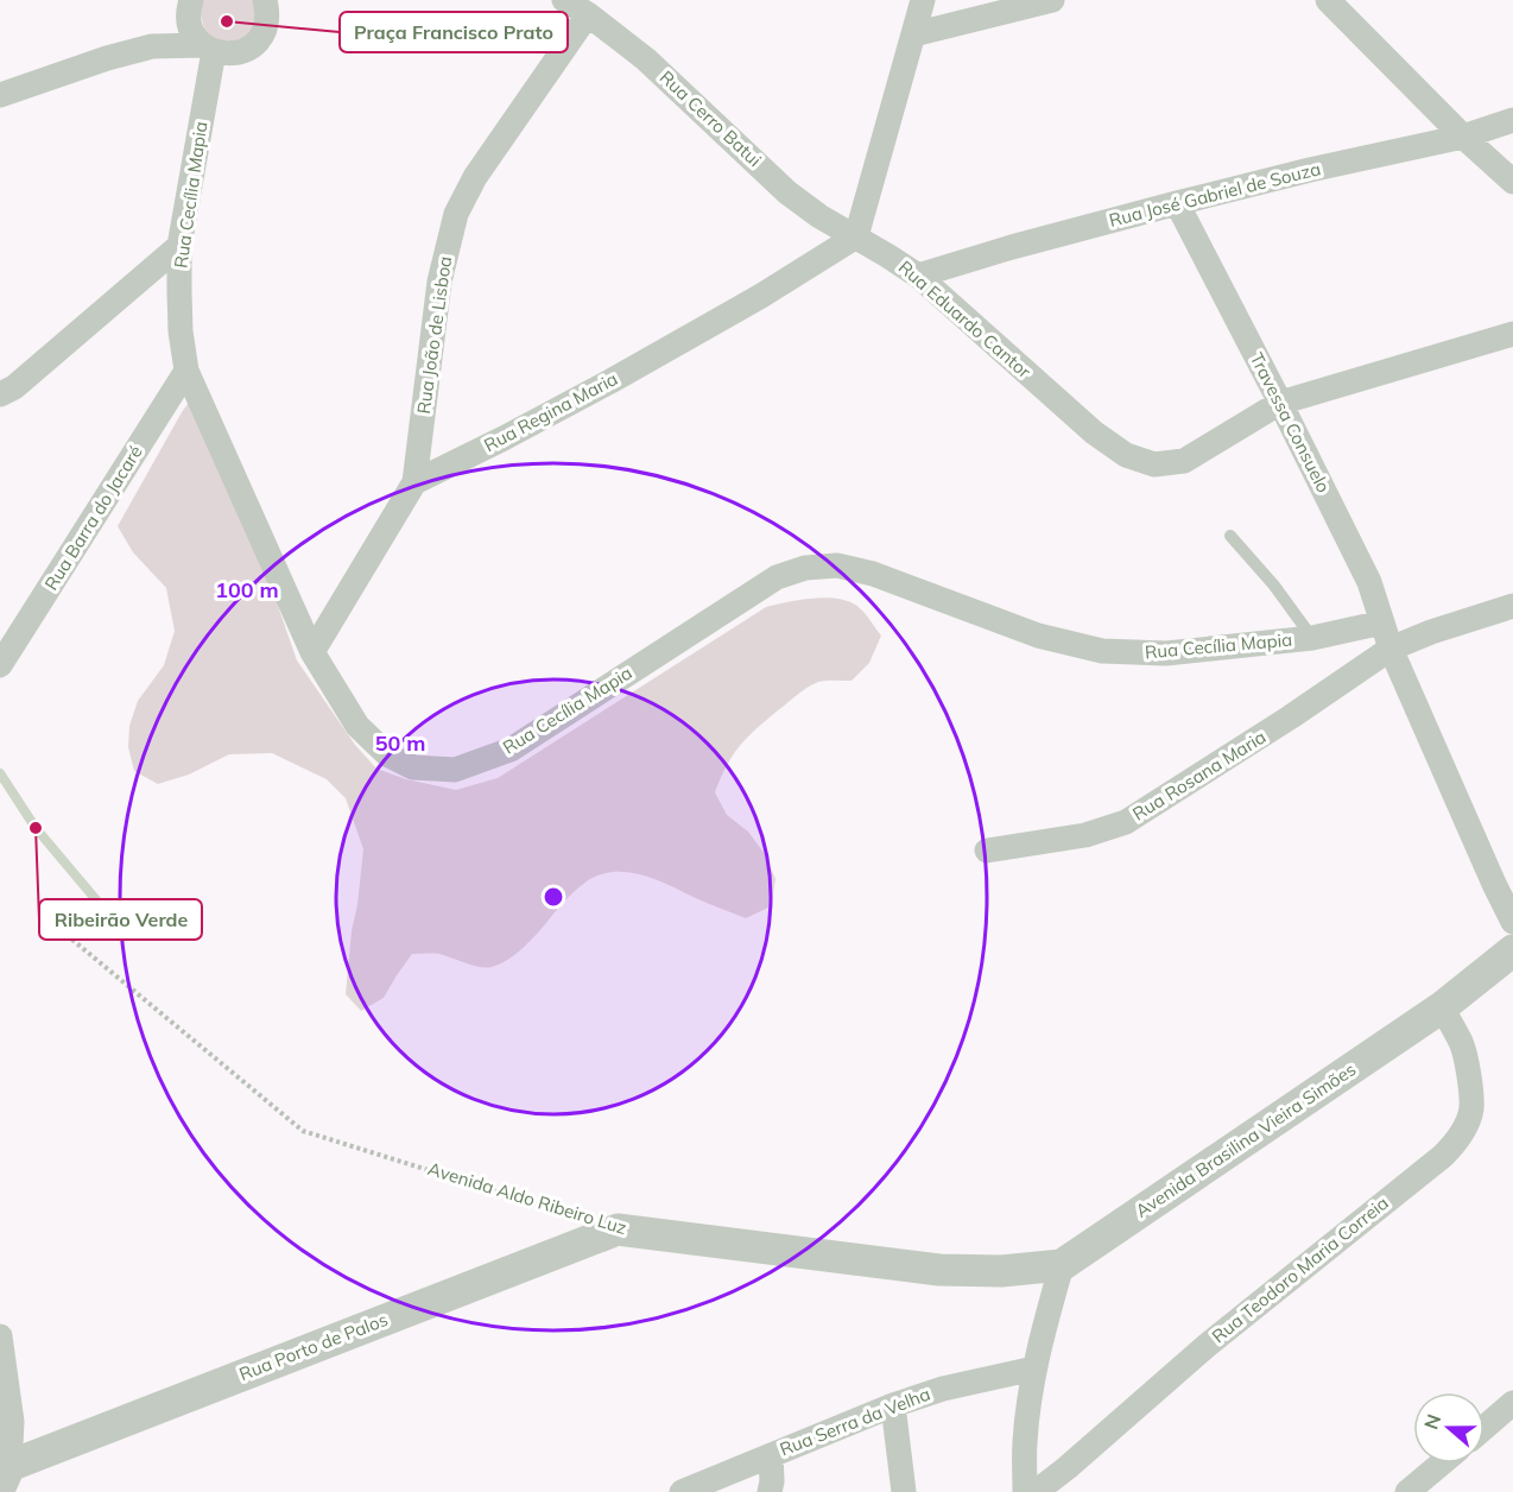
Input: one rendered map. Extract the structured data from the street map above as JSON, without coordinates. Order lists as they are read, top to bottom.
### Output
{
  "streets": {
    "street": [
      "Rua Cerro Batui",
      "Rua Cecília Mapia",
      "Rua José Gabriel de Souza",
      "Rua Eduardo Cantor",
      "Rua João de Lisboa",
      "Rua Regina Maria",
      "Travessa Consuelo",
      "Rua Barra do Jacaré",
      "Rua Rosana Maria",
      "Avenida Brasilina Vieira Simões",
      "Avenida Aldo Ribeiro Luz",
      "Rua Teodoro Maria Correia",
      "Rua Porto de Palos",
      "Rua Serra da Velha"
    ]
  },
  "crossings": [
    ["Rua Cerro Batui", "Rua Eduardo Cantor"],
    ["Rua Cerro Batui", "Rua João de Lisboa"],
    ["Rua Cerro Batui", "Rua Regina Maria"],
    ["Rua Cecília Mapia", "Travessa Consuelo"],
    ["Rua Cecília Mapia", "Rua Barra do Jacaré"],
    ["Rua José Gabriel de Souza", "Rua Eduardo Cantor"],
    ["Rua José Gabriel de Souza", "Travessa Consuelo"],
    ["Rua Eduardo Cantor", "Rua Regina Maria"],
    ["Rua Eduardo Cantor", "Travessa Consuelo"],
    ["Rua João de Lisboa", "Rua Regina Maria"],
    ["Travessa Consuelo", "Rua Rosana Maria"],
    ["Avenida Brasilina Vieira Simões", "Avenida Aldo Ribeiro Luz"],
    ["Avenida Brasilina Vieira Simões", "Rua Teodoro Maria Correia"],
    ["Avenida Aldo Ribeiro Luz", "Rua Porto de Palos"]
  ],
  "places": ["Praça Francisco Prato", "Ribeirão Verde"],
  "north": "left",
  "rings": ["100 m", "50 m"]
}
